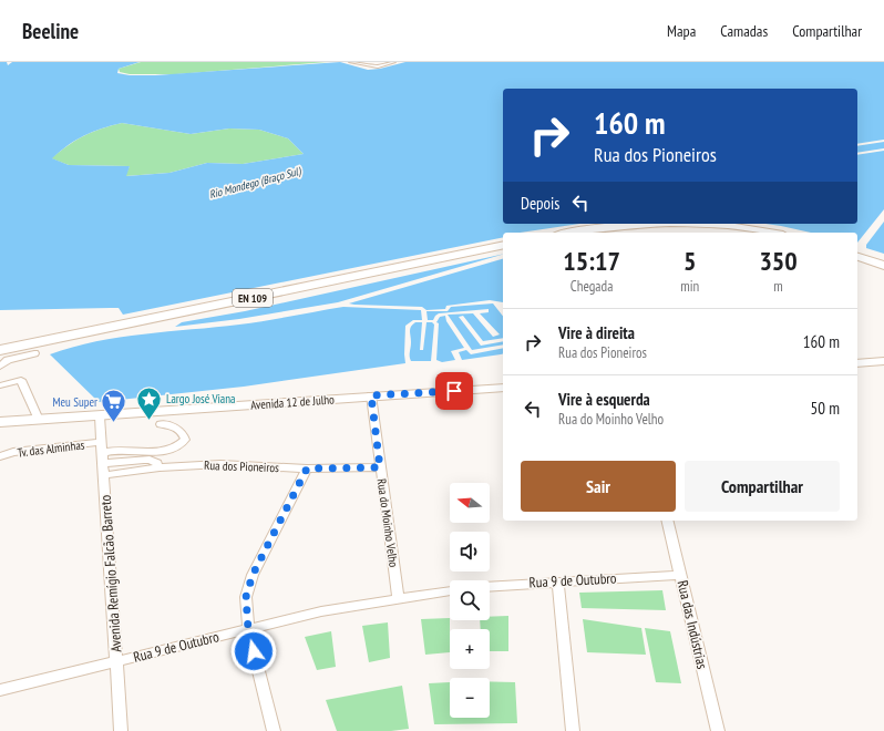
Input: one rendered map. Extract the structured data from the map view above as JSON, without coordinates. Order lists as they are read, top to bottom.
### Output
{
  "streets": {
    "main road": ["EN 109", "Avenida 12 de Julho"],
    "street": [
      "Tv. das Alminhas",
      "Rua dos Pioneiros",
      "Rua do Moinho Velho",
      "Avenida Remígio Falcão Barreto",
      "Rua 9 de Outubro",
      "Rua das Indústrias"
    ]
  },
  "crossings": [
    ["Avenida 12 de Julho", "Rua do Moinho Velho"],
    ["Avenida 12 de Julho", "Avenida Remígio Falcão Barreto"],
    ["Tv. das Alminhas", "Avenida Remígio Falcão Barreto"],
    ["Rua dos Pioneiros", "Rua do Moinho Velho"],
    ["Rua dos Pioneiros", "Avenida Remígio Falcão Barreto"],
    ["Rua do Moinho Velho", "Rua 9 de Outubro"],
    ["Avenida Remígio Falcão Barreto", "Rua 9 de Outubro"],
    ["Rua 9 de Outubro", "Rua das Indústrias"]
  ],
  "water": ["Rio Mondego (Braço Sul)"],
  "places": {
    "place": ["Largo José Viana"],
    "supermarket": ["Meu Super"]
  },
  "north": "left",
  "page": {
    "header": "Beeline",
    "nav": ["Mapa", "Camadas", "Compartilhar"],
    "turn": ["160 m", "Rua dos Pioneiros"],
    "then": "Depois",
    "eta": [
      "15:17",
      "Chegada",
      "5",
      "min",
      "350",
      "m"
    ],
    "list": [
      {
        "name": "Vire à direita",
        "note": "Rua dos Pioneiros",
        "value": "160 m"
      },
      {
        "name": "Vire à esquerda",
        "note": "Rua do Moinho Velho",
        "value": "50 m"
      }
    ],
    "buttons": ["Sair", "Compartilhar"],
    "map_buttons": ["+", "−"]
  }
}
